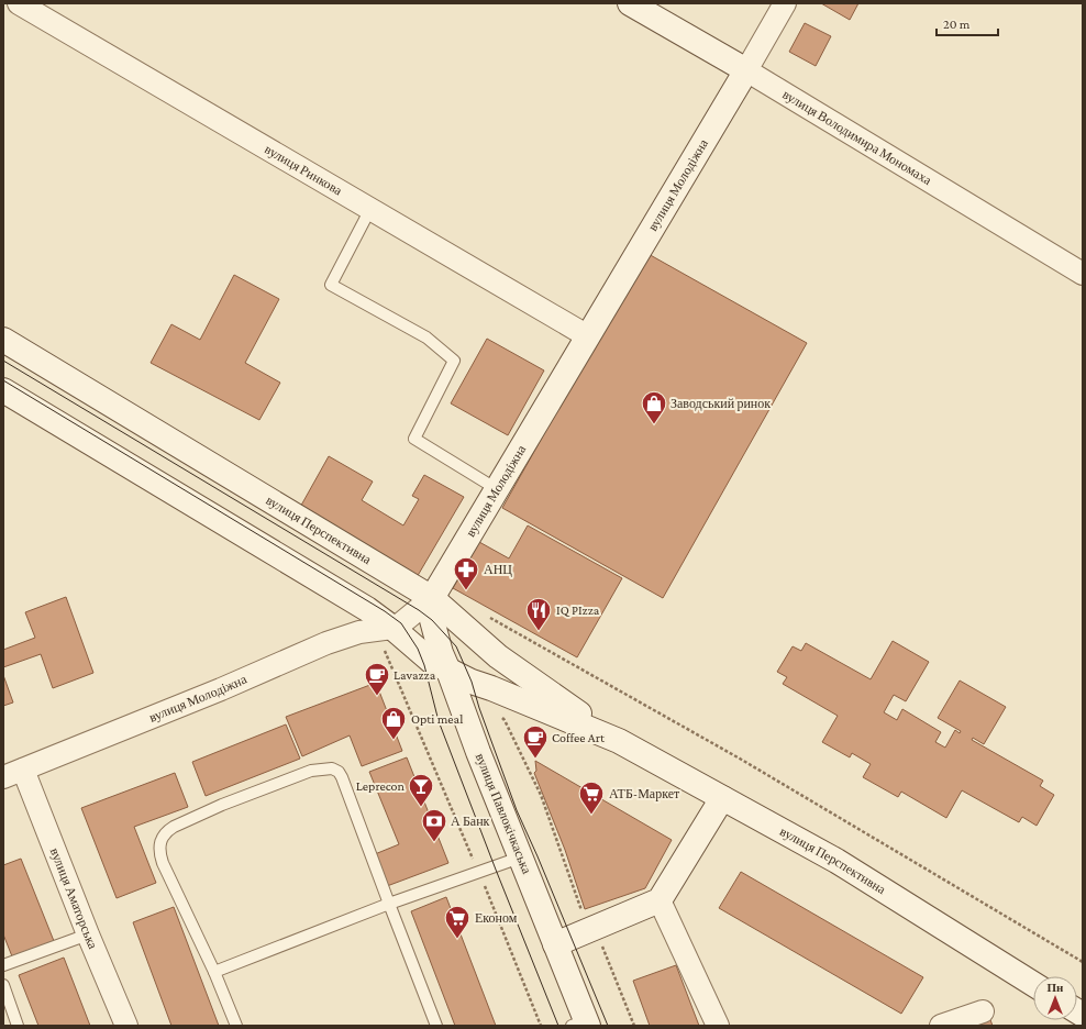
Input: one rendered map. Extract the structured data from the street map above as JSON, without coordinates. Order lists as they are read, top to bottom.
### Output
{
  "streets": {
    "street": [
      "вулиця Володимира Мономаха",
      "вулиця Ринкова",
      "вулиця Молодіжна",
      "вулиця Перспективна",
      "вулиця Павлокічкаська",
      "вулиця Аматорська"
    ]
  },
  "crossings": [
    ["вулиця Володимира Мономаха", "вулиця Молодіжна"],
    ["вулиця Ринкова", "вулиця Молодіжна"],
    ["вулиця Молодіжна", "вулиця Перспективна"],
    ["вулиця Молодіжна", "вулиця Павлокічкаська"],
    ["вулиця Молодіжна", "вулиця Аматорська"],
    ["вулиця Перспективна", "вулиця Павлокічкаська"]
  ],
  "places": {
    "shop": ["Заводський ринок", "Opti meal"],
    "pharmacy": ["АНЦ"],
    "restaurant": ["IQ PIzza"],
    "cafe": ["Lavazza", "Coffee Art"],
    "bar": ["Leprecon"],
    "supermarket": ["АТБ-Маркет", "Економ"],
    "bank": ["А Банк"]
  },
  "scale_bar": "20 m",
  "north": "top"
}
